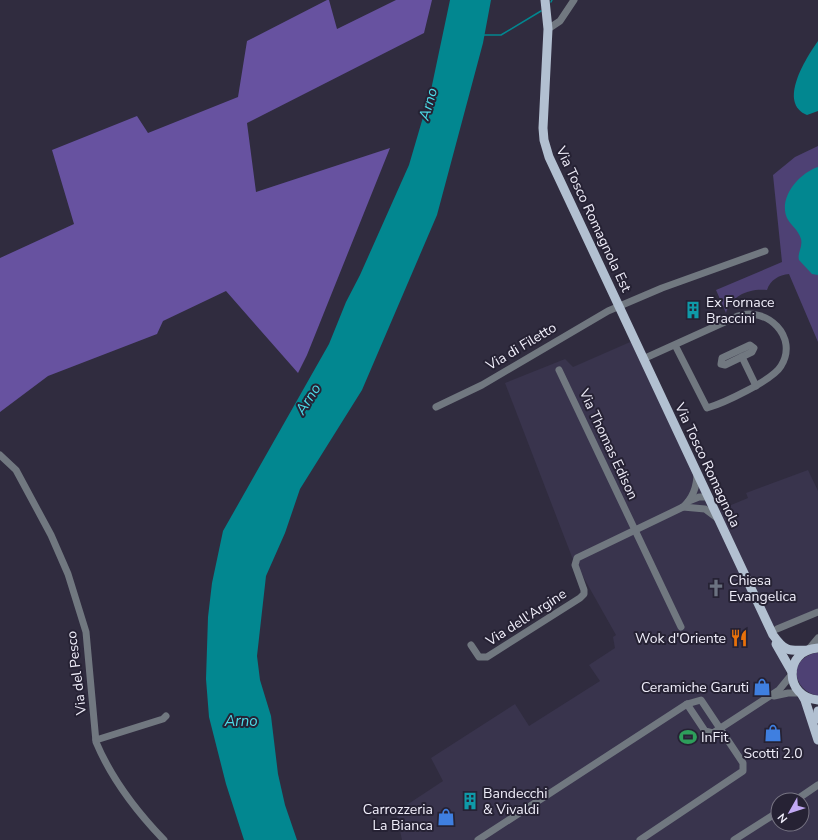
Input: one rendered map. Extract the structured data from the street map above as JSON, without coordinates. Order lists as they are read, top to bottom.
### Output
{
  "streets": {
    "main road": ["Via Tosco Romagnola Est", "Via Tosco Romagnola"],
    "street": [
      "Via di Filetto",
      "Via Thomas Edison",
      "Via dell'Argine",
      "Via del Pesco"
    ]
  },
  "crossings": [
    ["Via Tosco Romagnola Est", "Via di Filetto"],
    ["Via Tosco Romagnola Est", "Via Tosco Romagnola"],
    ["Via di Filetto", "Via Tosco Romagnola"],
    ["Via Thomas Edison", "Via dell'Argine"]
  ],
  "water": ["Arno"],
  "places": {
    "building": ["Ex Fornace Braccini", "Bandecchi & Vivaldi"],
    "church": ["Chiesa Evangelica"],
    "restaurant": ["Wok d'Oriente"],
    "shop": ["Ceramiche Garuti", "Scotti 2.0", "Carrozzeria La Bianca"],
    "sports": ["InFit"]
  },
  "north": "bottom left"
}
